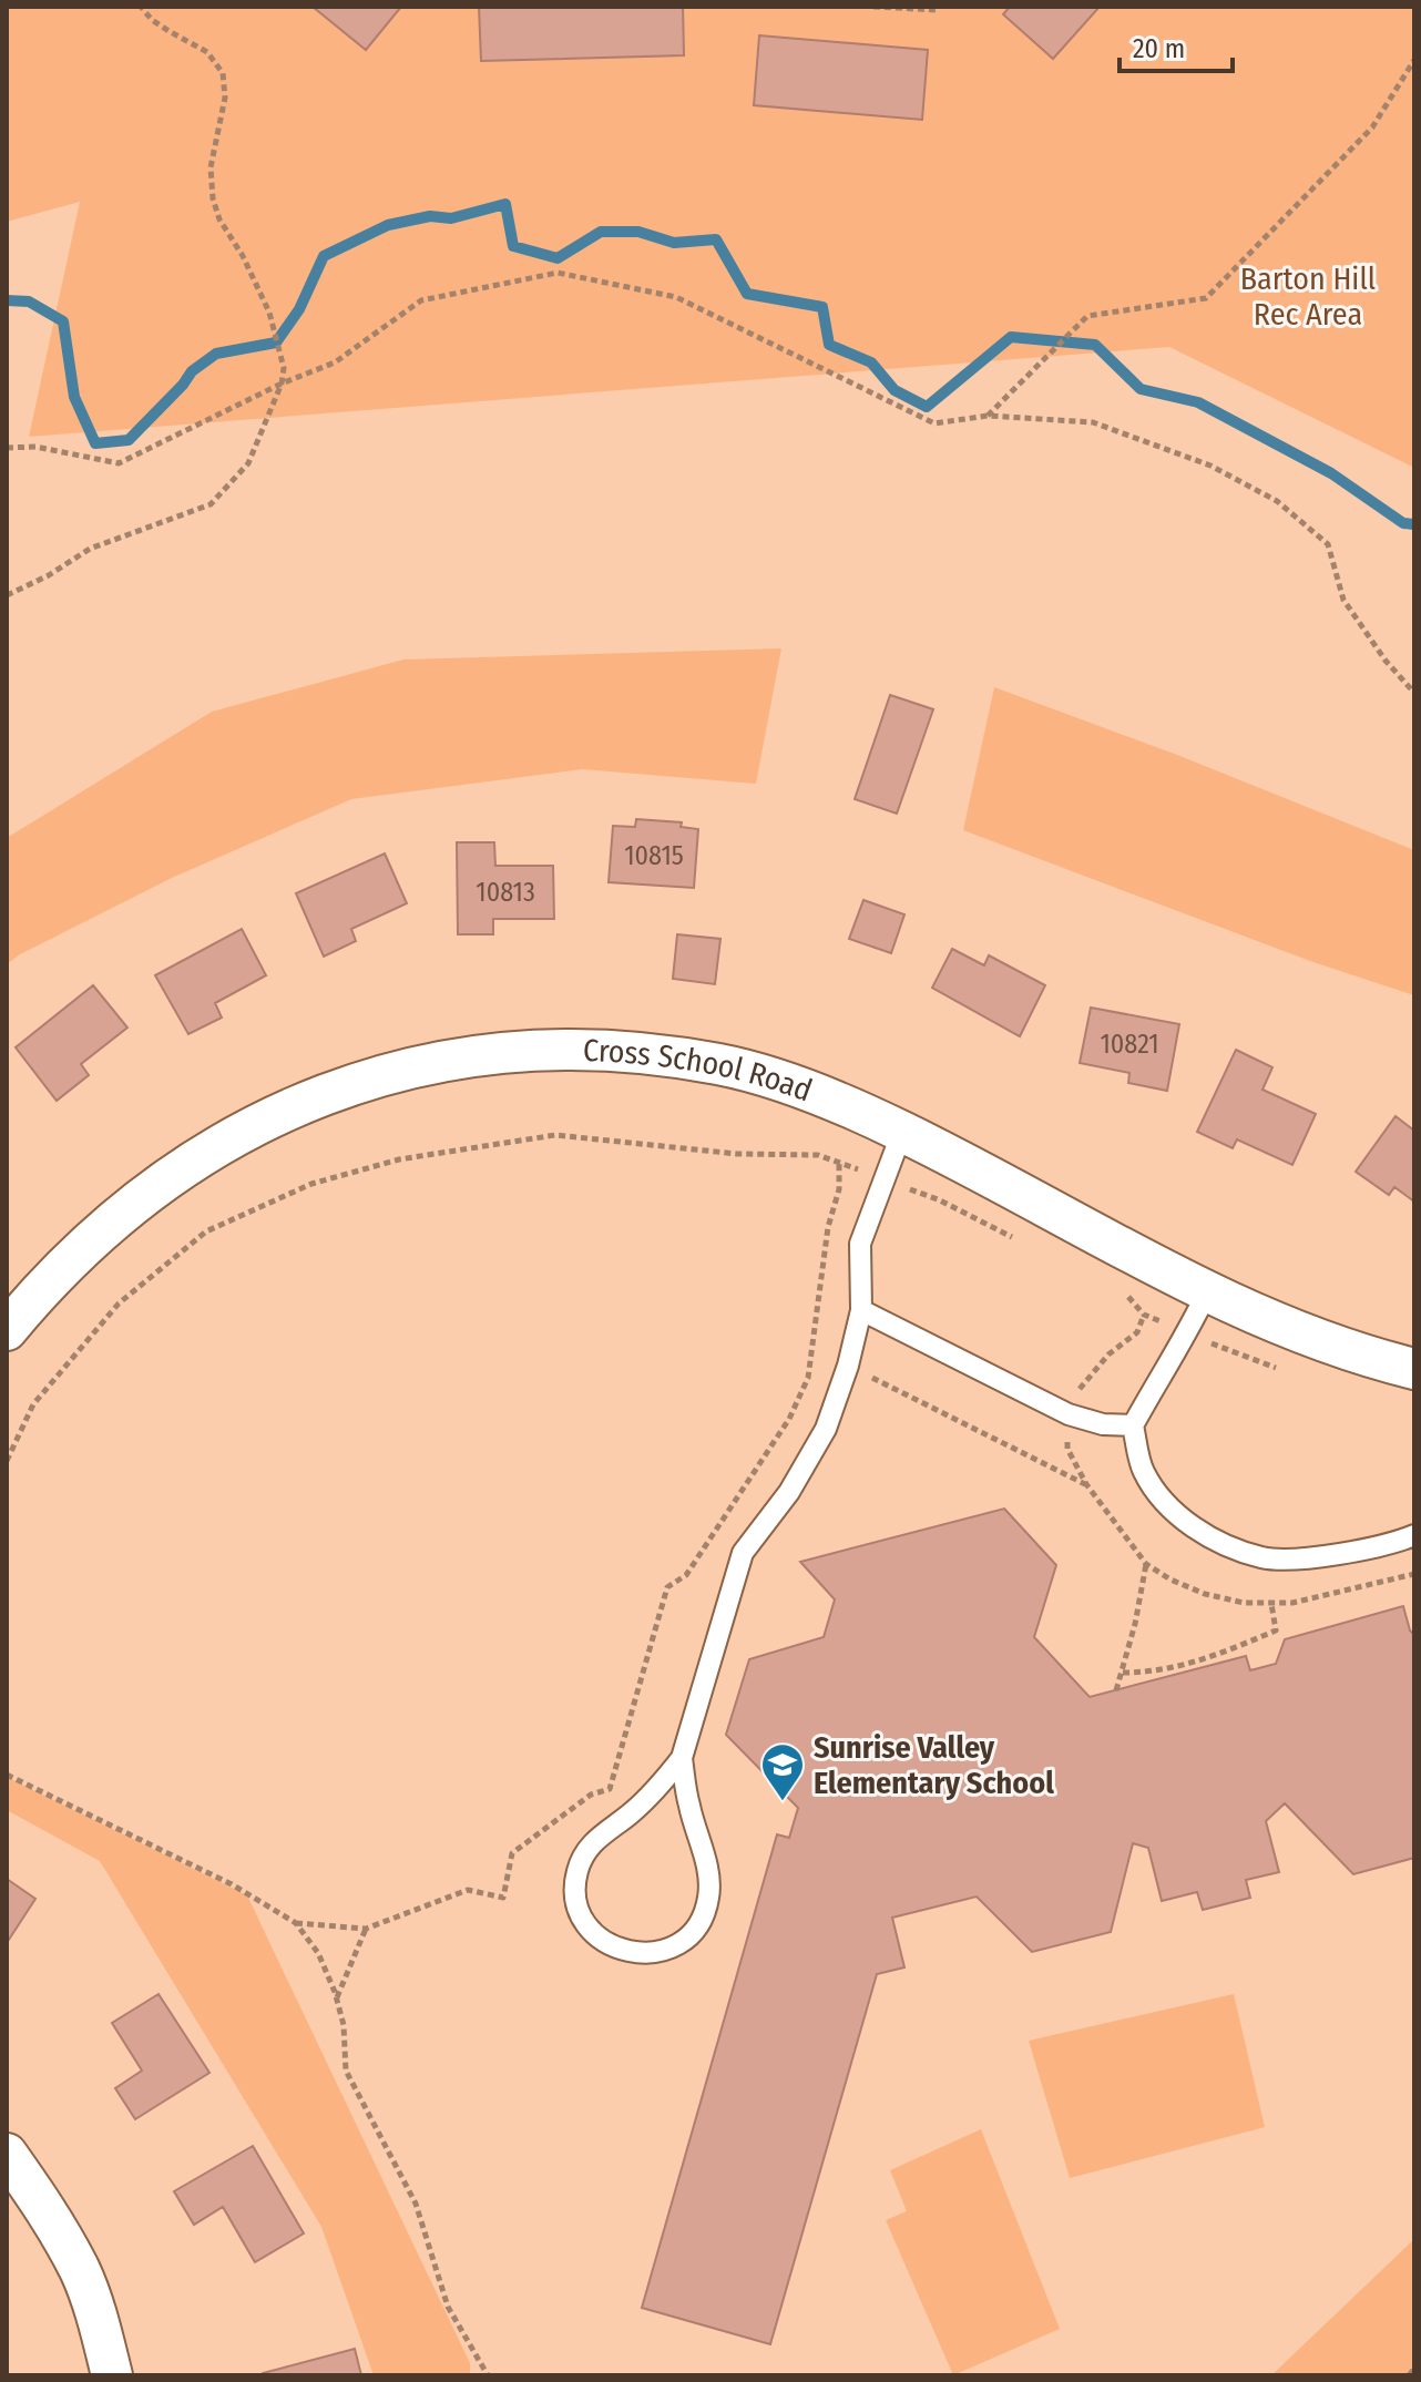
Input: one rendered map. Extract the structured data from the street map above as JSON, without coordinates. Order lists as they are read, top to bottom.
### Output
{
  "streets": {
    "street": ["Cross School Road"]
  },
  "parks": ["Barton Hill Rec Area"],
  "places": {
    "school or university": ["Sunrise Valley Elementary School"]
  },
  "house_numbers": ["10815", "10813", "10821"],
  "scale_bar": "20 m"
}
